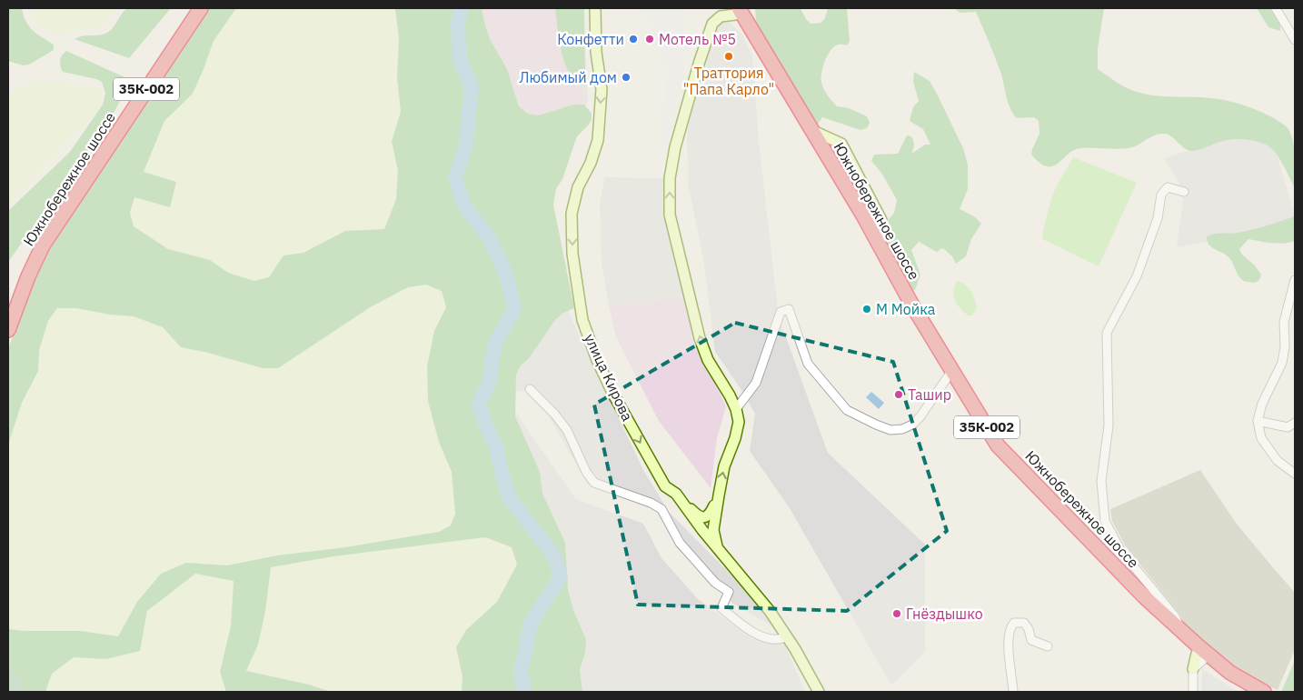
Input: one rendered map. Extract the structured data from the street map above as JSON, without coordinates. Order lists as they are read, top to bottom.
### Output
{
  "streets": {
    "highway": ["35К-002", "Южнобережное шоссе"],
    "main road": ["улица Кирова"]
  },
  "one_way": ["улица Кирова"],
  "places": [
    "Конфетти",
    "Мотель №5",
    "Траттория \"Папа Карло\"",
    "Любимый дом",
    "М Мойка",
    "Ташир",
    "Гнёздышко"
  ]
}
